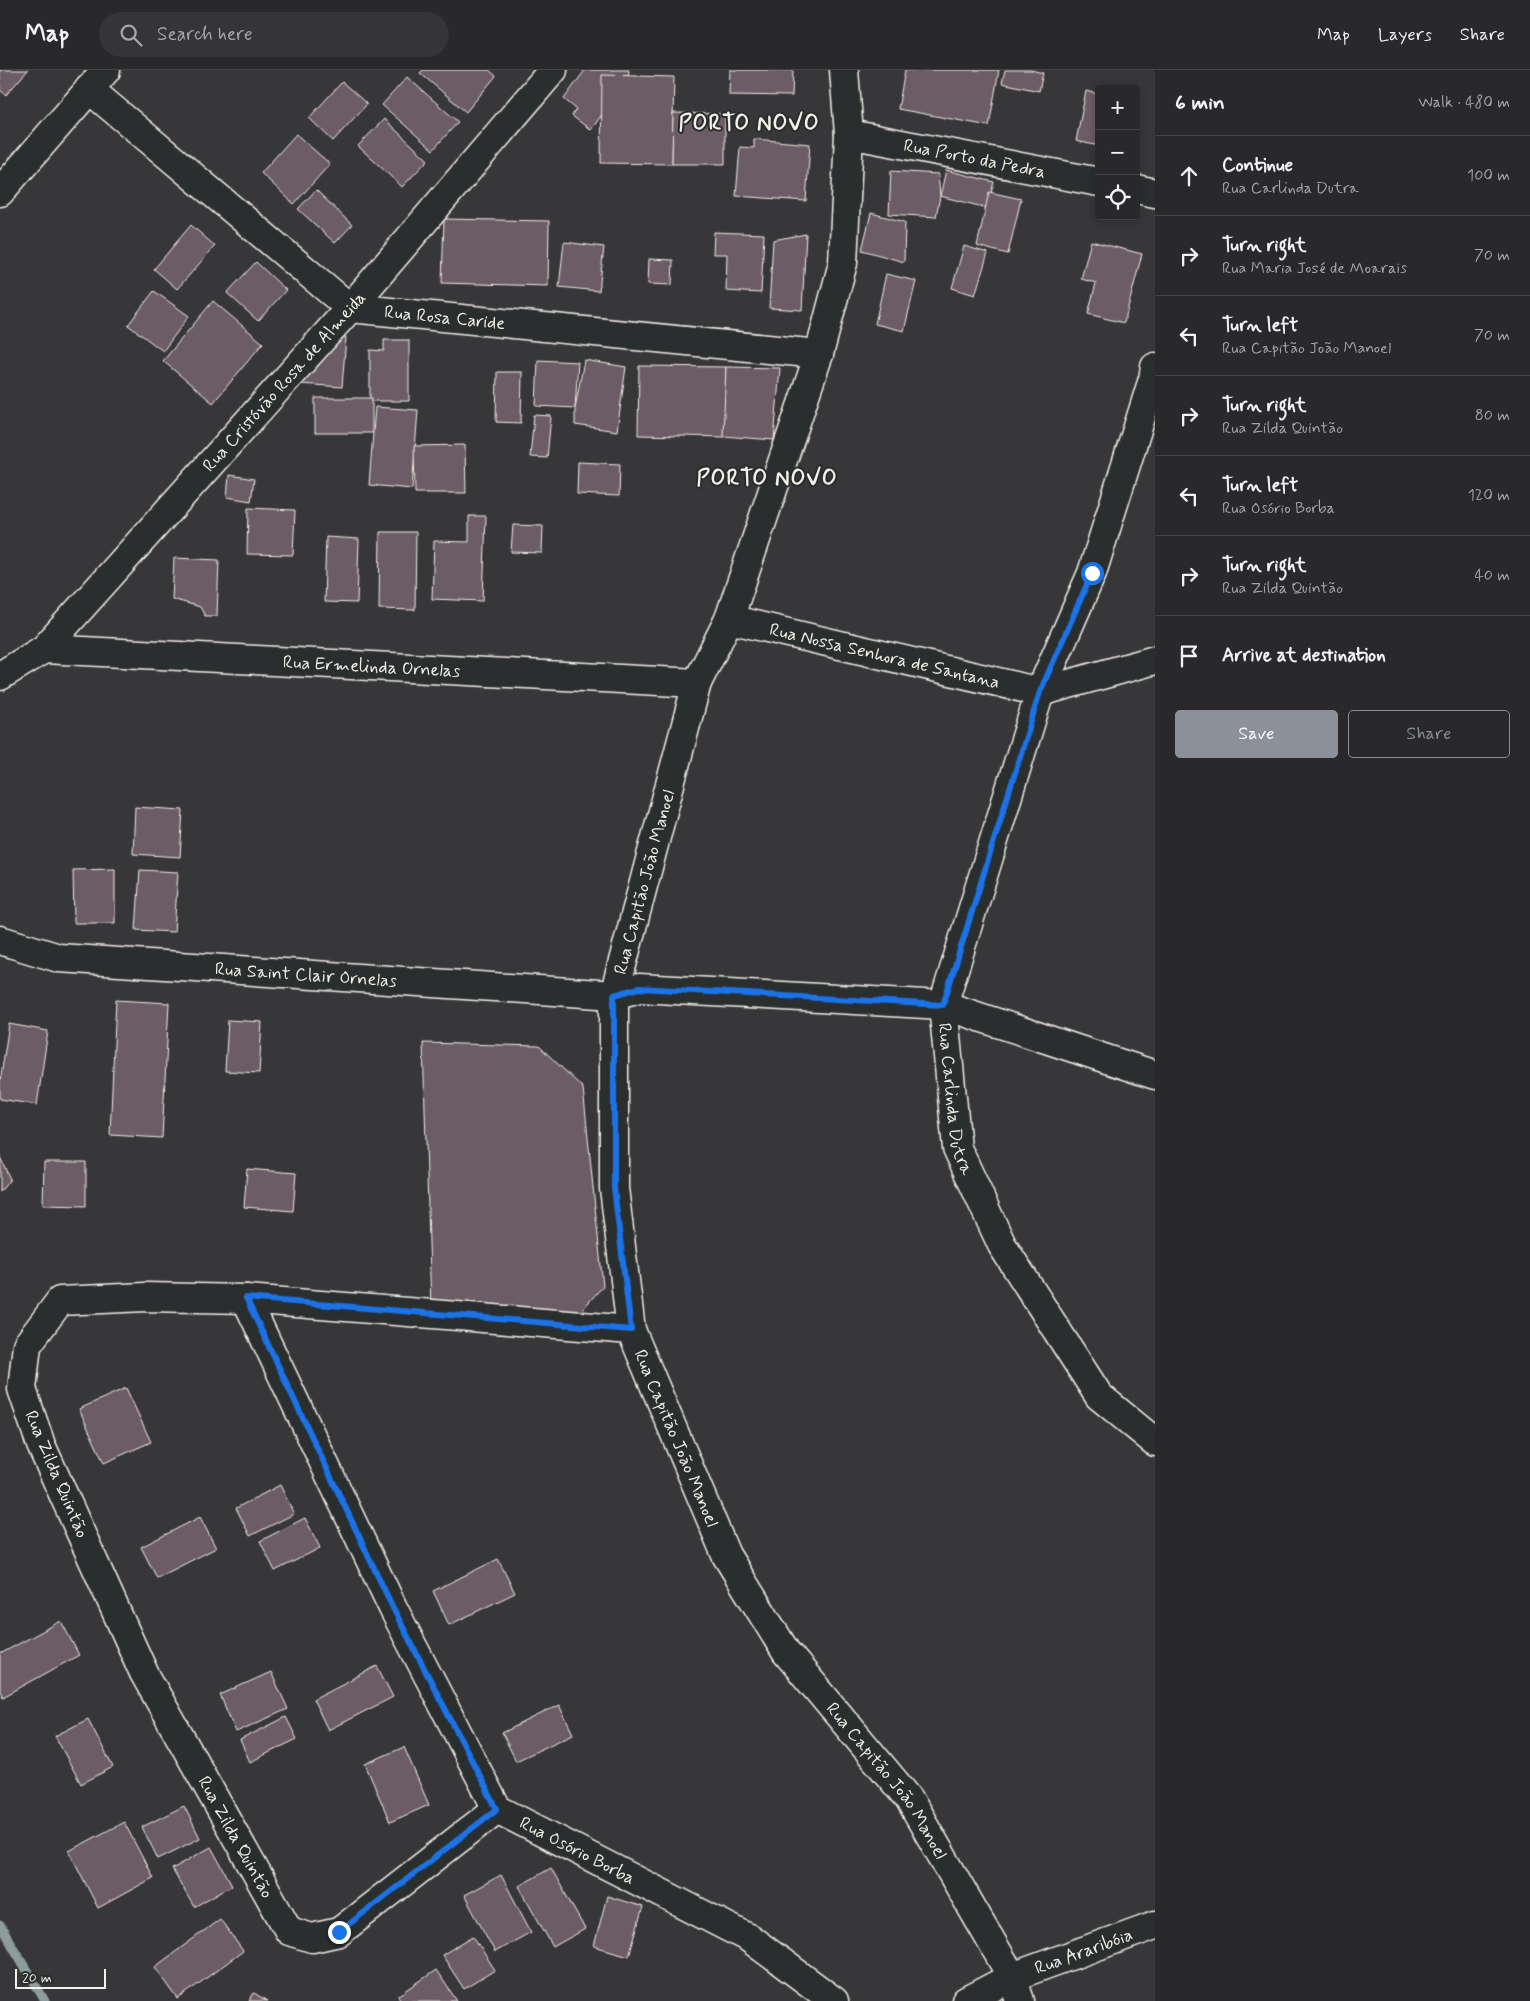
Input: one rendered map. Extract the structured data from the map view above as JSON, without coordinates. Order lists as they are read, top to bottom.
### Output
{
  "streets": {
    "street": [
      "Rua Porto da Pedra",
      "Rua Rosa Caride",
      "Rua Cristóvão Rosa de Almeida",
      "Rua Nossa Senhora de Santana",
      "Rua Ermelinda Ornelas",
      "Rua Capitão João Manoel",
      "Rua Saint Clair Ornelas",
      "Rua Carlinda Dutra",
      "Rua Zilda Quintão",
      "Rua Osório Borba",
      "Rua Araribóia"
    ]
  },
  "crossings": [
    ["Rua Porto da Pedra", "Rua Capitão João Manoel"],
    ["Rua Rosa Caride", "Rua Cristóvão Rosa de Almeida"],
    ["Rua Rosa Caride", "Rua Capitão João Manoel"],
    ["Rua Cristóvão Rosa de Almeida", "Rua Ermelinda Ornelas"],
    ["Rua Nossa Senhora de Santana", "Rua Capitão João Manoel"],
    ["Rua Nossa Senhora de Santana", "Rua Carlinda Dutra"],
    ["Rua Ermelinda Ornelas", "Rua Capitão João Manoel"],
    ["Rua Capitão João Manoel", "Rua Saint Clair Ornelas"],
    ["Rua Capitão João Manoel", "Rua Zilda Quintão"],
    ["Rua Capitão João Manoel", "Rua Araribóia"],
    ["Rua Saint Clair Ornelas", "Rua Carlinda Dutra"],
    ["Rua Zilda Quintão", "Rua Osório Borba"]
  ],
  "districts": ["PORTO NOVO", "PORTO NOVO"],
  "scale_bar": "20 m",
  "page": {
    "header": "Map",
    "search": "Search here",
    "nav": ["Map", "Layers", "Share"],
    "heading": ["6 min", "Walk · 480 m"],
    "map_buttons": ["+", "−"],
    "list": [
      ["Continue", "Rua Carlinda Dutra", "100 m"],
      ["Turn right", "Rua Maria José de Moarais", "70 m"],
      ["Turn left", "Rua Capitão João Manoel", "70 m"],
      ["Turn right", "Rua Zilda Quintão", "80 m"],
      ["Turn left", "Rua Osório Borba", "120 m"],
      ["Turn right", "Rua Zilda Quintão", "40 m"],
      "Arrive at destination"
    ],
    "buttons": ["Save", "Share"],
    "scale": "20 m"
  }
}
